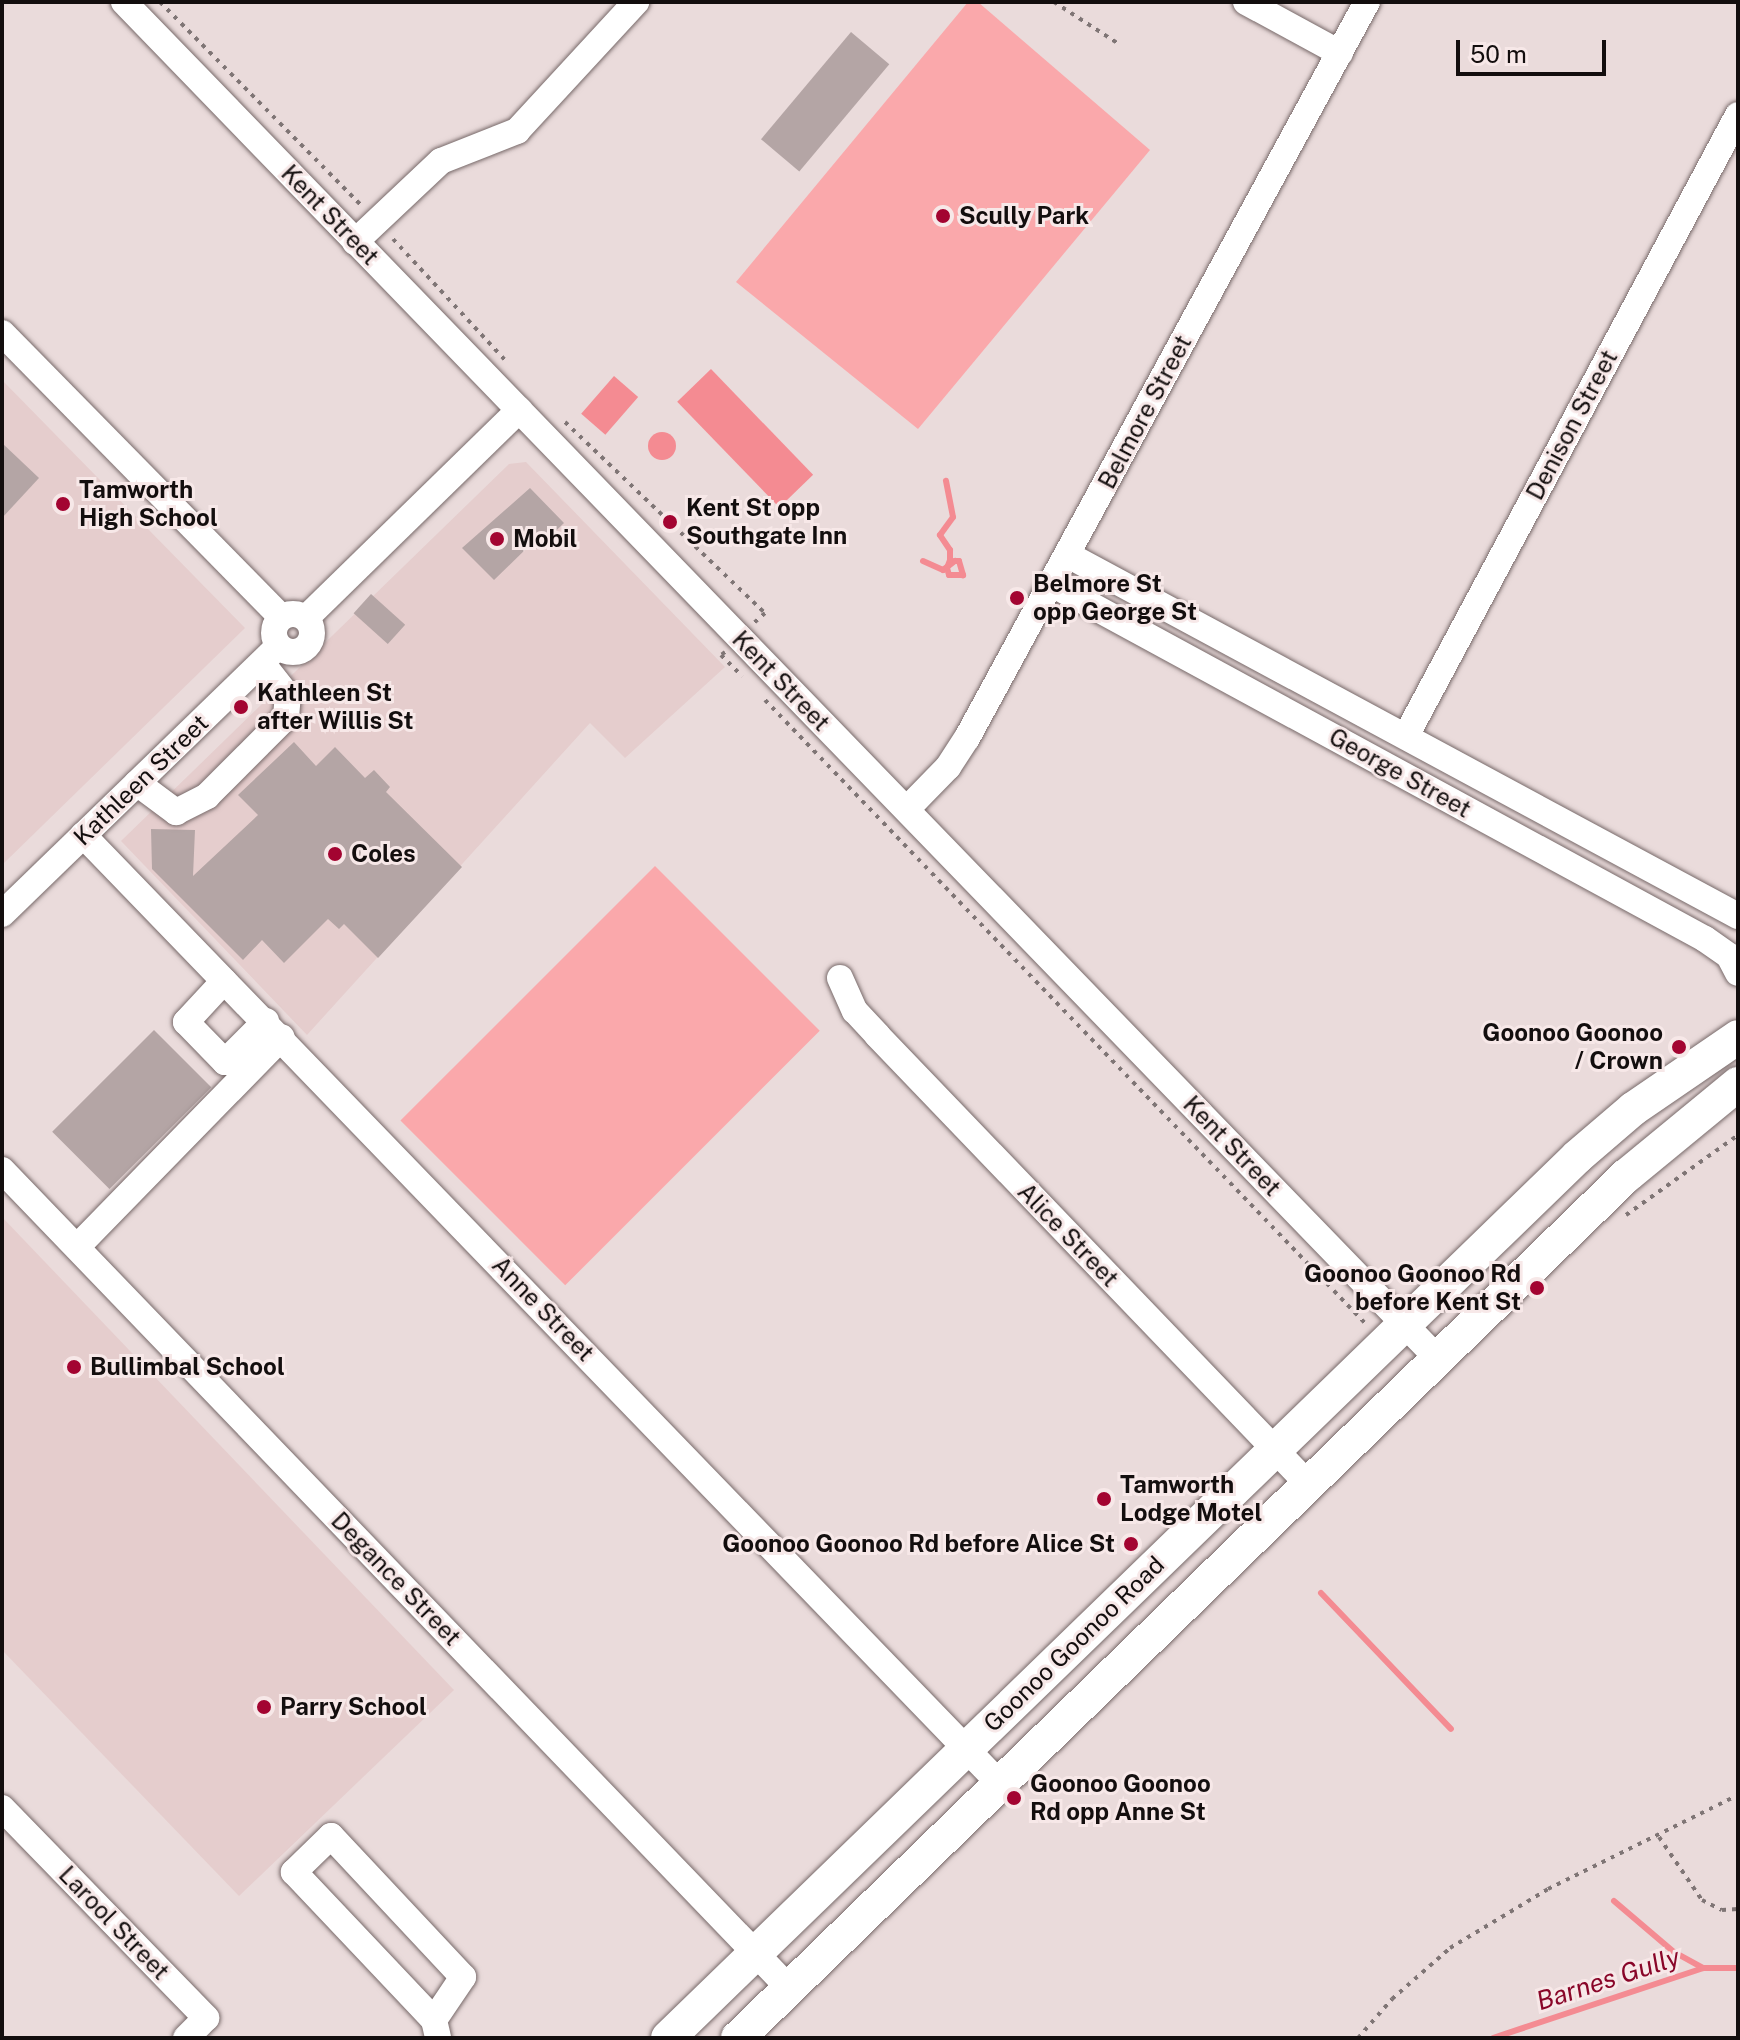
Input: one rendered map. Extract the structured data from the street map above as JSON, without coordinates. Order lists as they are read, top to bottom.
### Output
{
  "streets": {
    "main road": ["Goonoo Goonoo Road"],
    "street": [
      "Kent Street",
      "Belmore Street",
      "Denison Street",
      "George Street",
      "Kathleen Street",
      "Alice Street",
      "Anne Street",
      "Degance Street",
      "Larool Street"
    ]
  },
  "crossings": [
    ["Kent Street", "Belmore Street"],
    ["Kent Street", "Goonoo Goonoo Road"],
    ["Belmore Street", "George Street"],
    ["Denison Street", "George Street"],
    ["Kathleen Street", "Anne Street"],
    ["Alice Street", "Goonoo Goonoo Road"],
    ["Anne Street", "Goonoo Goonoo Road"],
    ["Degance Street", "Goonoo Goonoo Road"]
  ],
  "water": ["Barnes Gully"],
  "places": [
    "Scully Park",
    "Tamworth High School",
    "Kent St opp Southgate Inn",
    "Mobil",
    "Belmore St opp George St",
    "Kathleen St after Willis St",
    "Coles",
    "Goonoo Goonoo / Crown",
    "Goonoo Goonoo Rd before Kent St",
    "Bullimbal School",
    "Tamworth Lodge Motel",
    "Goonoo Goonoo Rd before Alice St",
    "Parry School",
    "Goonoo Goonoo Rd opp Anne St"
  ],
  "scale_bar": "50 m"
}
